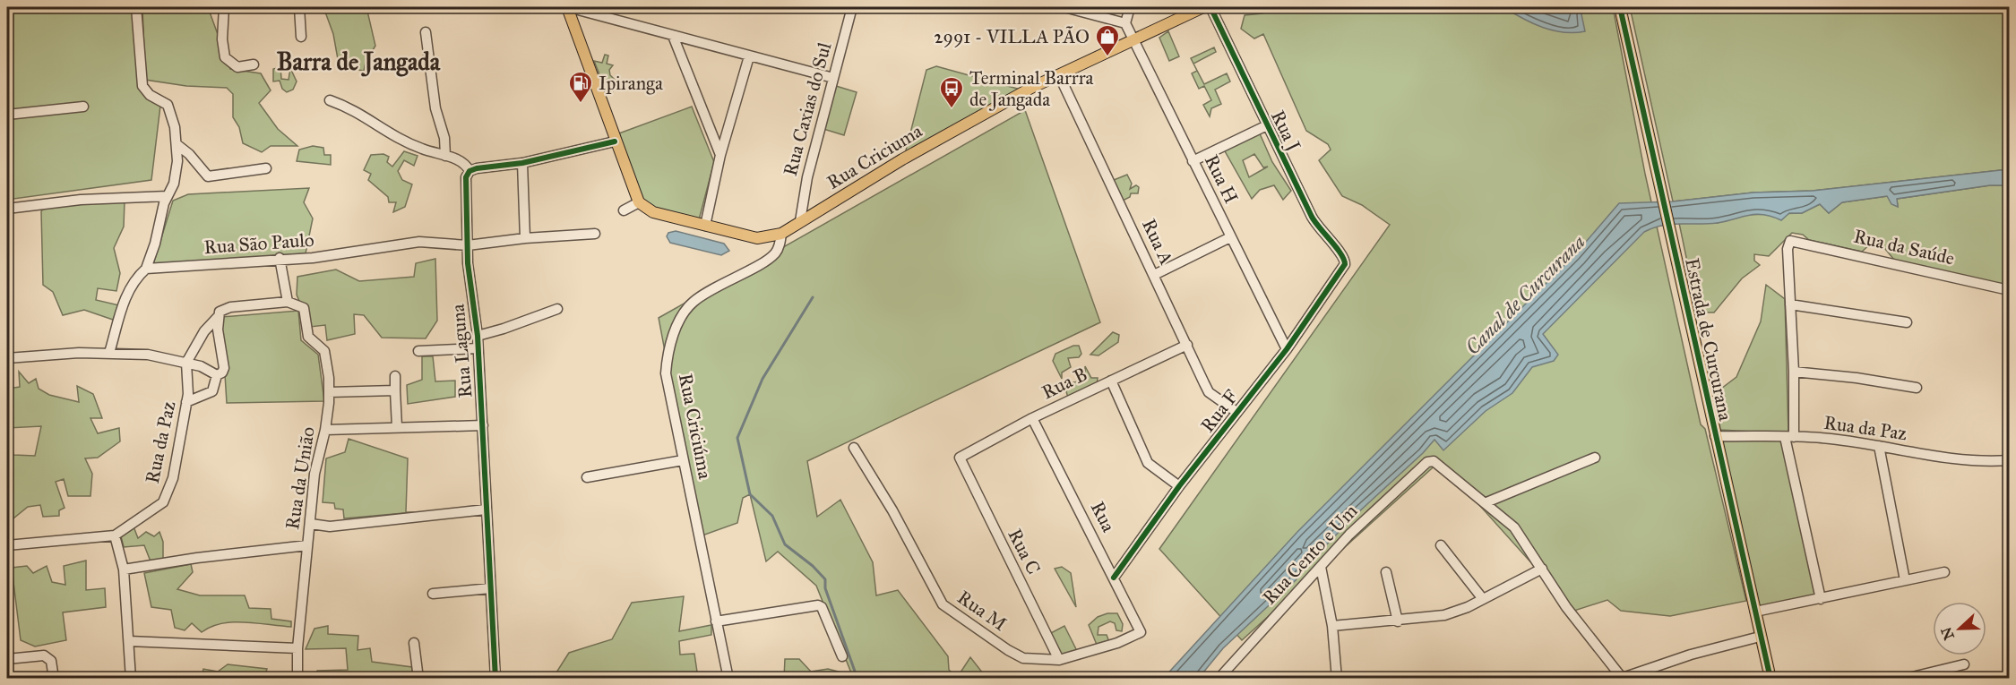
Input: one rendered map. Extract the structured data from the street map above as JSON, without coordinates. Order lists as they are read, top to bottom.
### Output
{
  "streets": {
    "main road": ["Rua Criciuma", "Estrada de Curcurana"],
    "street": [
      "Rua Caxias do Sul",
      "Rua J",
      "Rua H",
      "Rua A",
      "Rua São Paulo",
      "Rua da Saúde",
      "Rua Laguna",
      "Rua B",
      "Rua F",
      "Rua Criciúma",
      "Rua da Paz",
      "Rua da União",
      "Rua",
      "Rua C",
      "Rua Cento e Um",
      "Rua M"
    ]
  },
  "crossings": [
    ["Rua Caxias do Sul", "Rua Criciuma"],
    ["Rua J", "Rua F"],
    ["Rua Criciuma", "Rua H"],
    ["Rua Criciuma", "Rua A"],
    ["Rua Criciuma", "Rua Criciúma"],
    ["Rua H", "Rua F"],
    ["Rua A", "Rua B"],
    ["Rua A", "Rua F"],
    ["Rua São Paulo", "Rua Laguna"],
    ["Estrada de Curcurana", "Rua da Paz"],
    ["Rua B", "Rua"],
    ["Rua B", "Rua C"],
    ["Rua F", "Rua"],
    ["Rua", "Rua M"],
    ["Rua C", "Rua M"]
  ],
  "districts": ["Barra de Jangada"],
  "water": ["Canal de Curcurana"],
  "places": {
    "shop": ["2991 - VILLA PÃO"],
    "fuel station": ["Ipiranga"],
    "bus stop": ["Terminal Barrra de Jangada"]
  },
  "north": "left"
}
